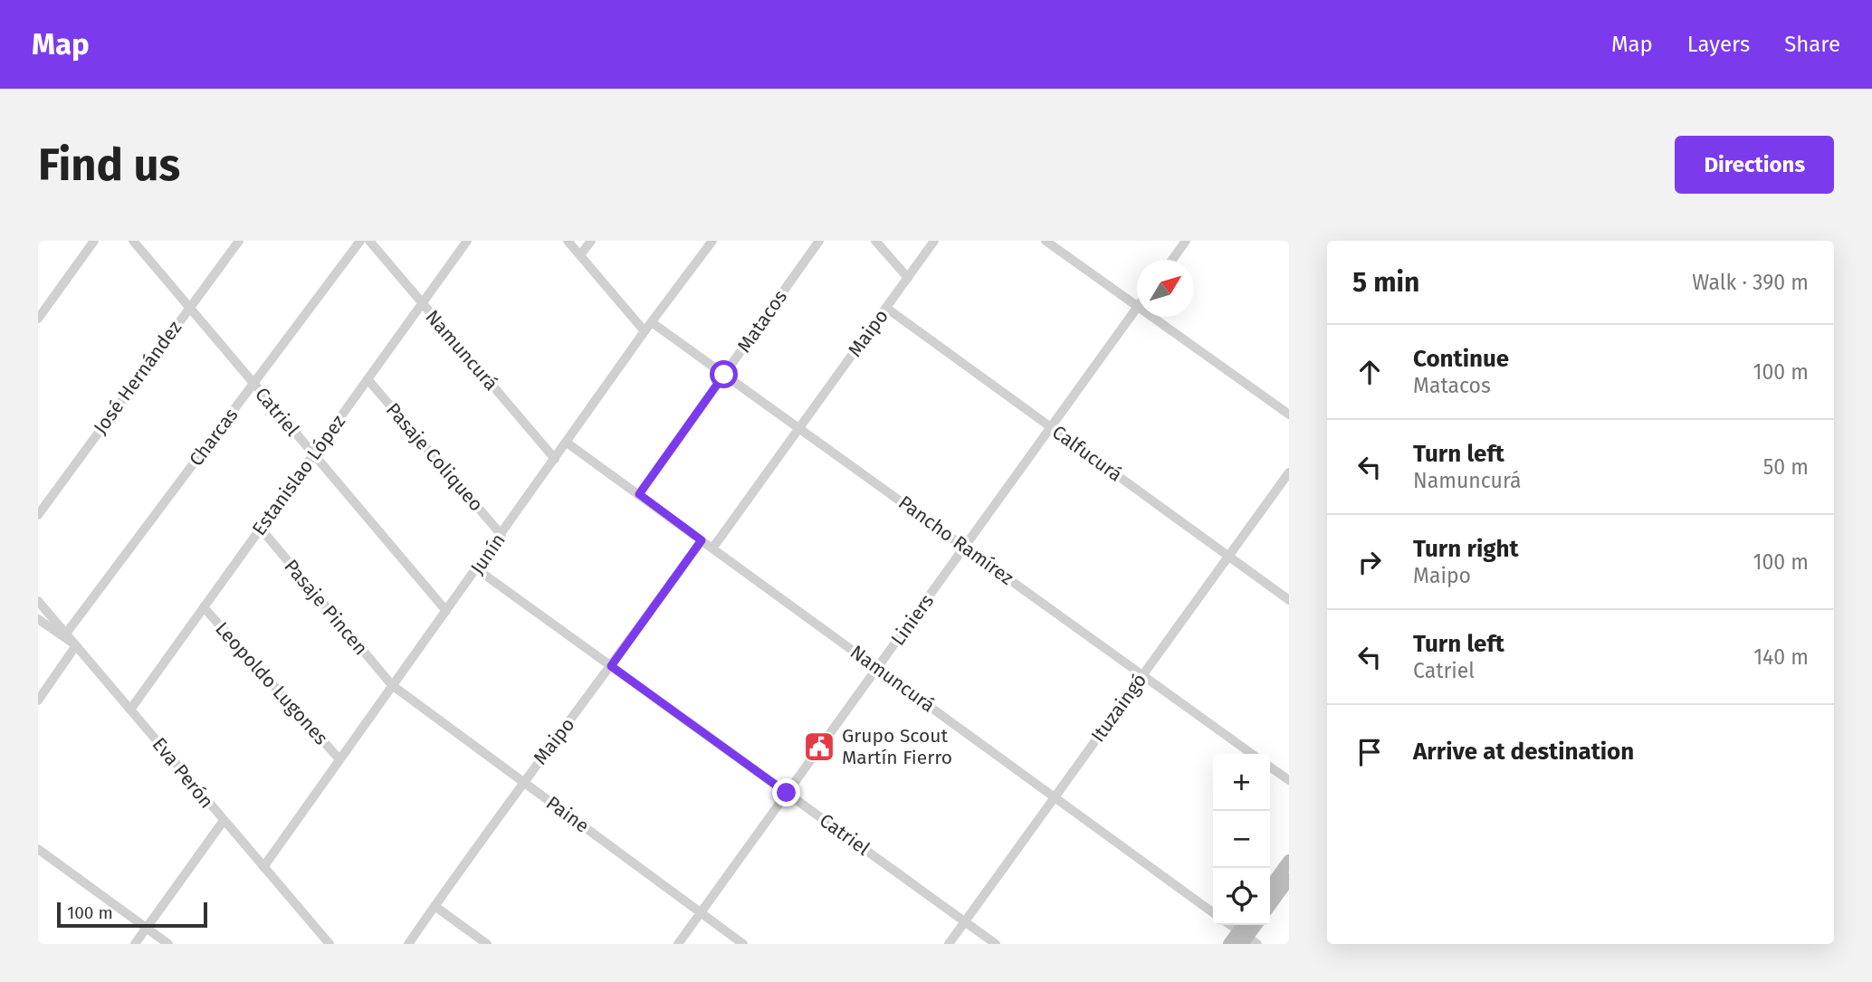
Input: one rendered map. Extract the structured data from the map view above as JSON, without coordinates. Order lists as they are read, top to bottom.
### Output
{
  "streets": {
    "street": [
      "Matacos",
      "Maipo",
      "Namuncurá",
      "José Hernández",
      "Catriel",
      "Charcas",
      "Calfucurá",
      "Pasaje Coliqueo",
      "Estanislao López",
      "Pancho Ramírez",
      "Junín",
      "Pasaje Pincen",
      "Liniers",
      "Leopoldo Lugones",
      "Ituzaingó",
      "Eva Perón",
      "Paine"
    ]
  },
  "crossings": [
    ["Matacos", "Namuncurá"],
    ["Matacos", "Pancho Ramírez"],
    ["Maipo", "Namuncurá"],
    ["Maipo", "Catriel"],
    ["Maipo", "Calfucurá"],
    ["Maipo", "Pancho Ramírez"],
    ["Maipo", "Paine"],
    ["Namuncurá", "Estanislao López"],
    ["Namuncurá", "Junín"],
    ["Namuncurá", "Liniers"],
    ["Namuncurá", "Ituzaingó"],
    ["José Hernández", "Catriel"],
    ["Catriel", "Charcas"],
    ["Catriel", "Estanislao López"],
    ["Catriel", "Junín"],
    ["Catriel", "Liniers"],
    ["Catriel", "Ituzaingó"],
    ["Charcas", "Eva Perón"],
    ["Calfucurá", "Liniers"],
    ["Calfucurá", "Ituzaingó"],
    ["Pasaje Coliqueo", "Estanislao López"],
    ["Pasaje Coliqueo", "Junín"],
    ["Estanislao López", "Pasaje Pincen"],
    ["Estanislao López", "Leopoldo Lugones"],
    ["Estanislao López", "Eva Perón"],
    ["Pancho Ramírez", "Junín"],
    ["Pancho Ramírez", "Liniers"],
    ["Pancho Ramírez", "Ituzaingó"],
    ["Junín", "Pasaje Pincen"],
    ["Junín", "Leopoldo Lugones"],
    ["Junín", "Eva Perón"],
    ["Junín", "Paine"],
    ["Pasaje Pincen", "Paine"],
    ["Liniers", "Paine"]
  ],
  "places": {
    "public building": ["Grupo Scout Martín Fierro"]
  },
  "scale_bar": "100 m",
  "north": "top right",
  "page": {
    "header": "Map",
    "nav": ["Map", "Layers", "Share"],
    "buttons": "Directions",
    "title": "Find us",
    "heading": ["5 min", "Walk · 390 m"],
    "list": [
      ["Continue", "Matacos", "100 m"],
      ["Turn left", "Namuncurá", "50 m"],
      ["Turn right", "Maipo", "100 m"],
      ["Turn left", "Catriel", "140 m"],
      "Arrive at destination"
    ],
    "map_buttons": ["+", "−"],
    "scale": "100 m"
  }
}
